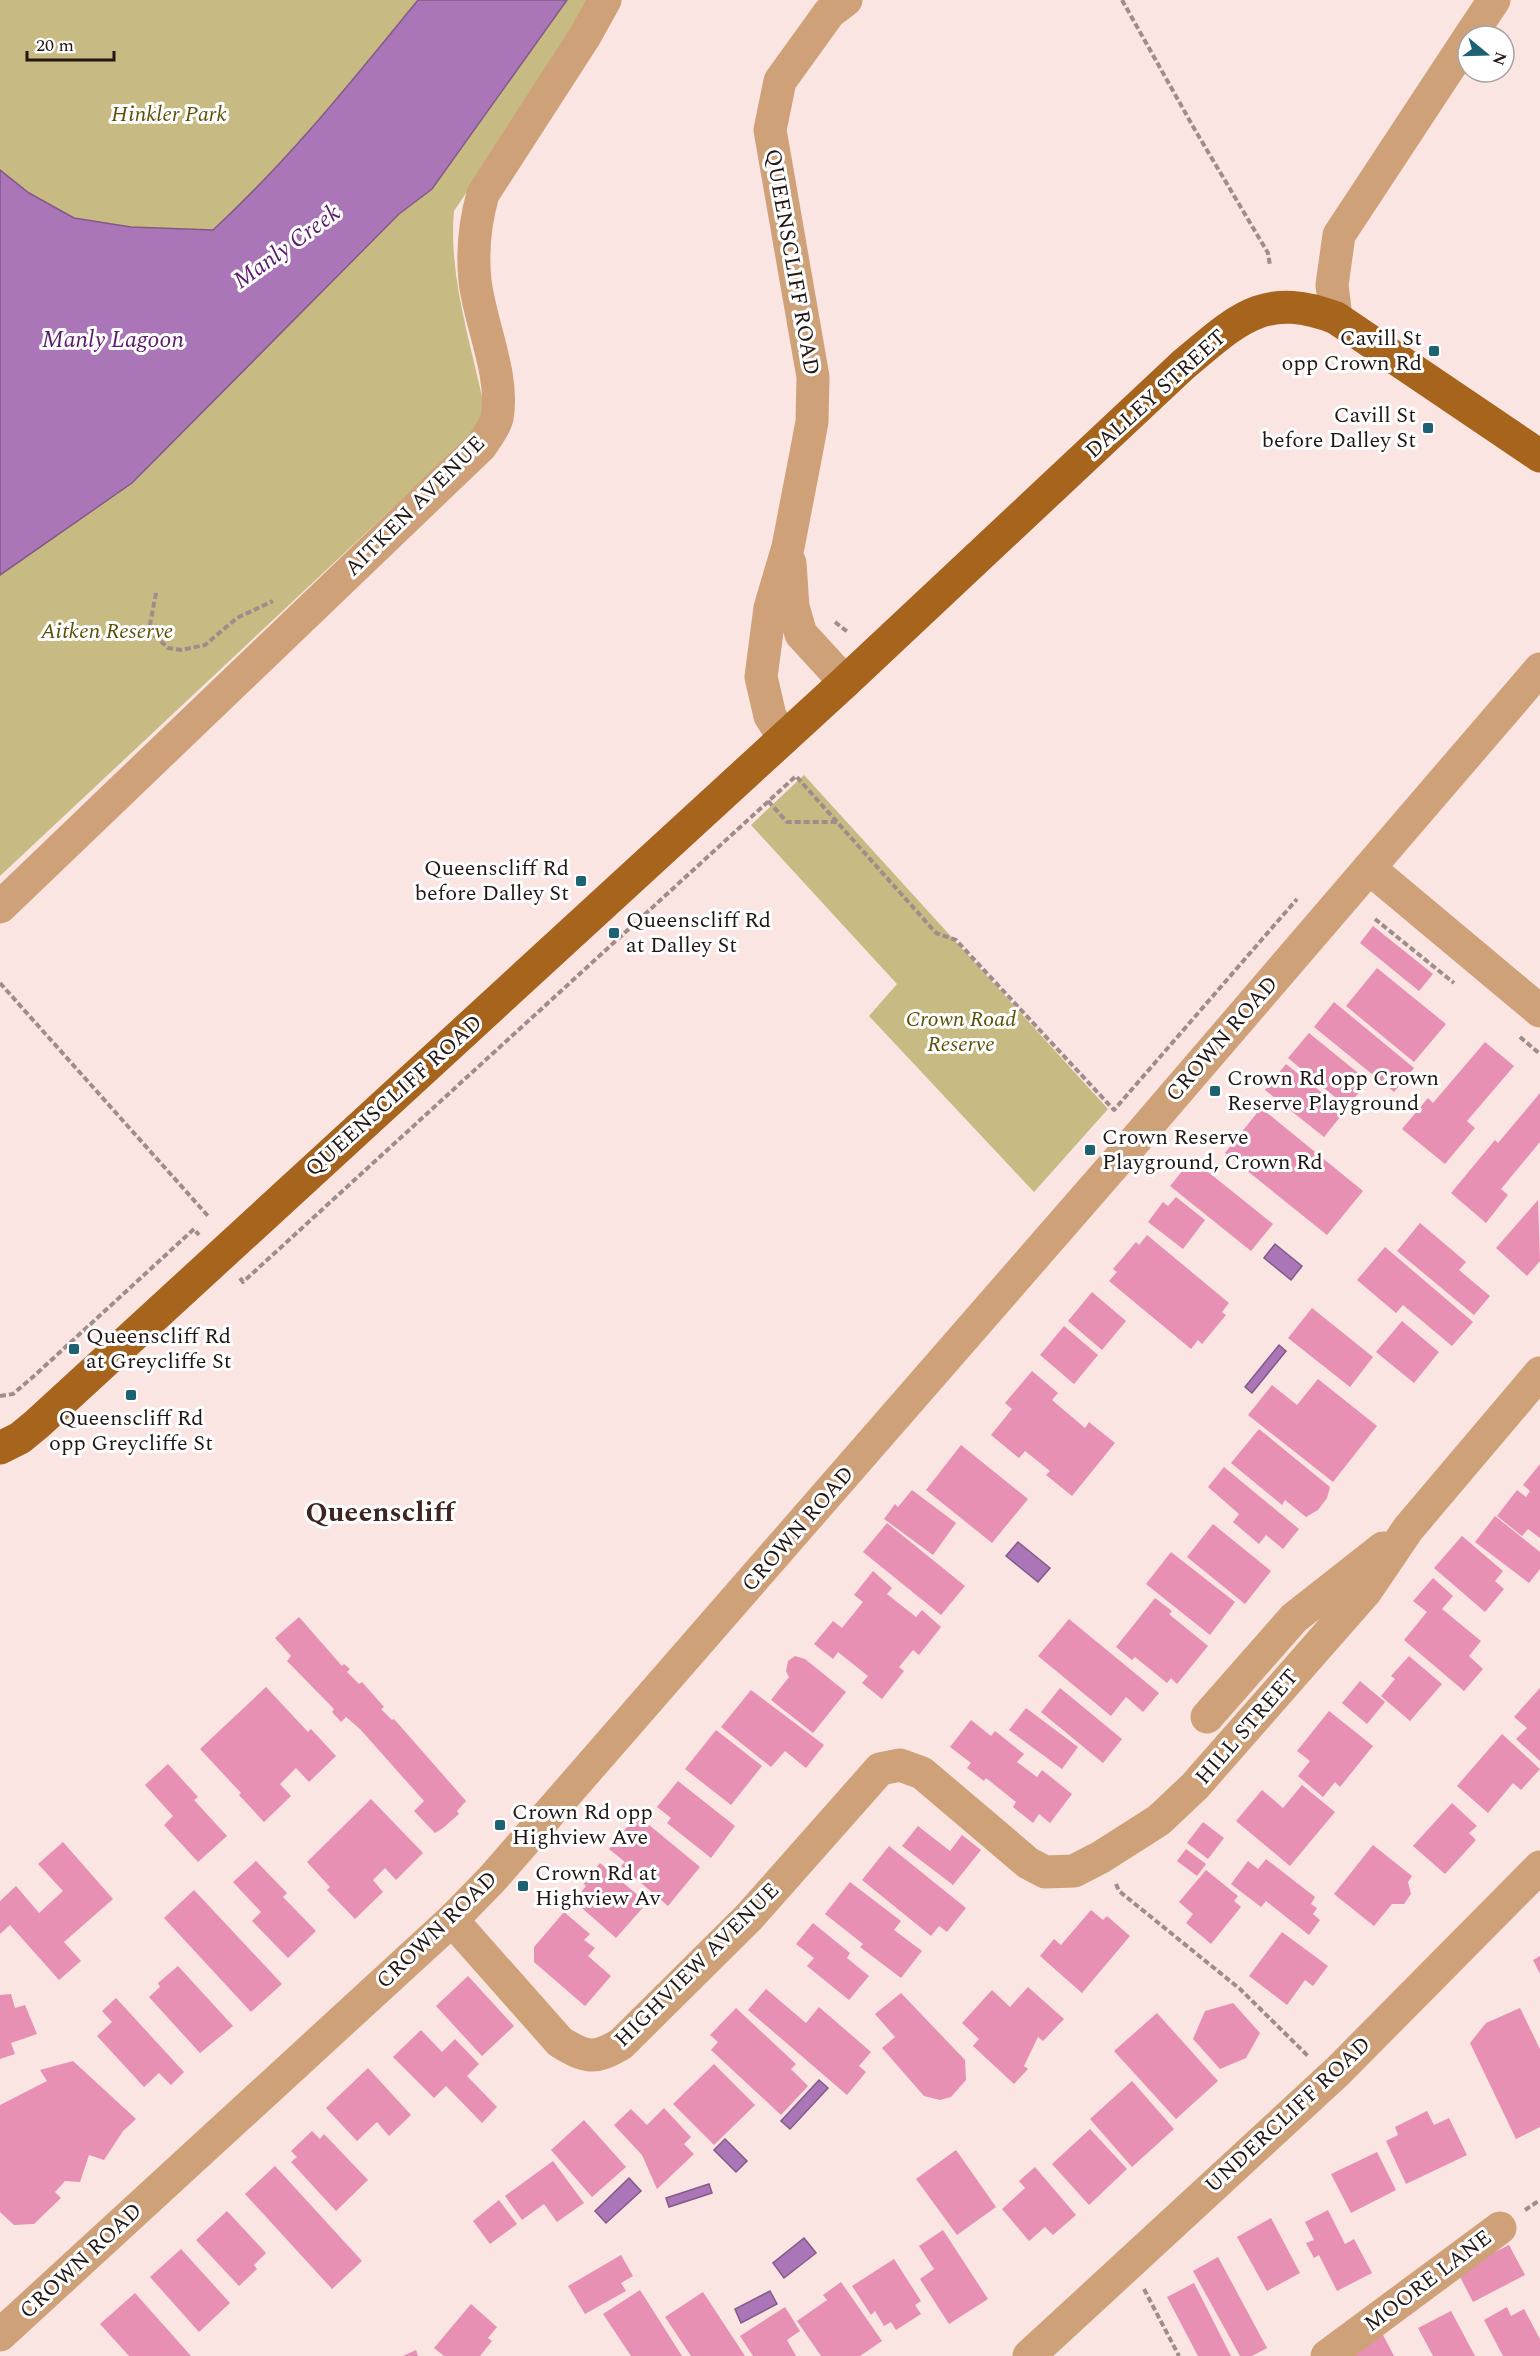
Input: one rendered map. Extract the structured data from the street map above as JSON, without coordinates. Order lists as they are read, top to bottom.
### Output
{
  "streets": {
    "main road": ["QUEENSCLIFF ROAD", "DALLEY STREET"],
    "street": [
      "AITKEN AVENUE",
      "CROWN ROAD",
      "HILL STREET",
      "HIGHVIEW AVENUE",
      "UNDERCLIFF ROAD",
      "MOORE LANE"
    ]
  },
  "crossings": [
    ["QUEENSCLIFF ROAD", "DALLEY STREET"],
    ["CROWN ROAD", "HIGHVIEW AVENUE"],
    ["HILL STREET", "HIGHVIEW AVENUE"]
  ],
  "districts": ["Queenscliff"],
  "water": ["Manly Creek", "Manly Lagoon"],
  "parks": ["Hinkler Park", "Aitken Reserve", "Crown Road Reserve"],
  "places": {
    "transit": [
      "Cavill St opp Crown Rd",
      "Cavill St before Dalley St",
      "Queenscliff Rd before Dalley St",
      "Queenscliff Rd at Dalley St",
      "Crown Rd opp Crown Reserve Playground",
      "Crown Reserve Playground, Crown Rd",
      "Queenscliff Rd at Greycliffe St",
      "Queenscliff Rd opp Greycliffe St",
      "Crown Rd opp Highview Ave",
      "Crown Rd at Highview Av"
    ]
  },
  "scale_bar": "20 m",
  "north": "right"
}
